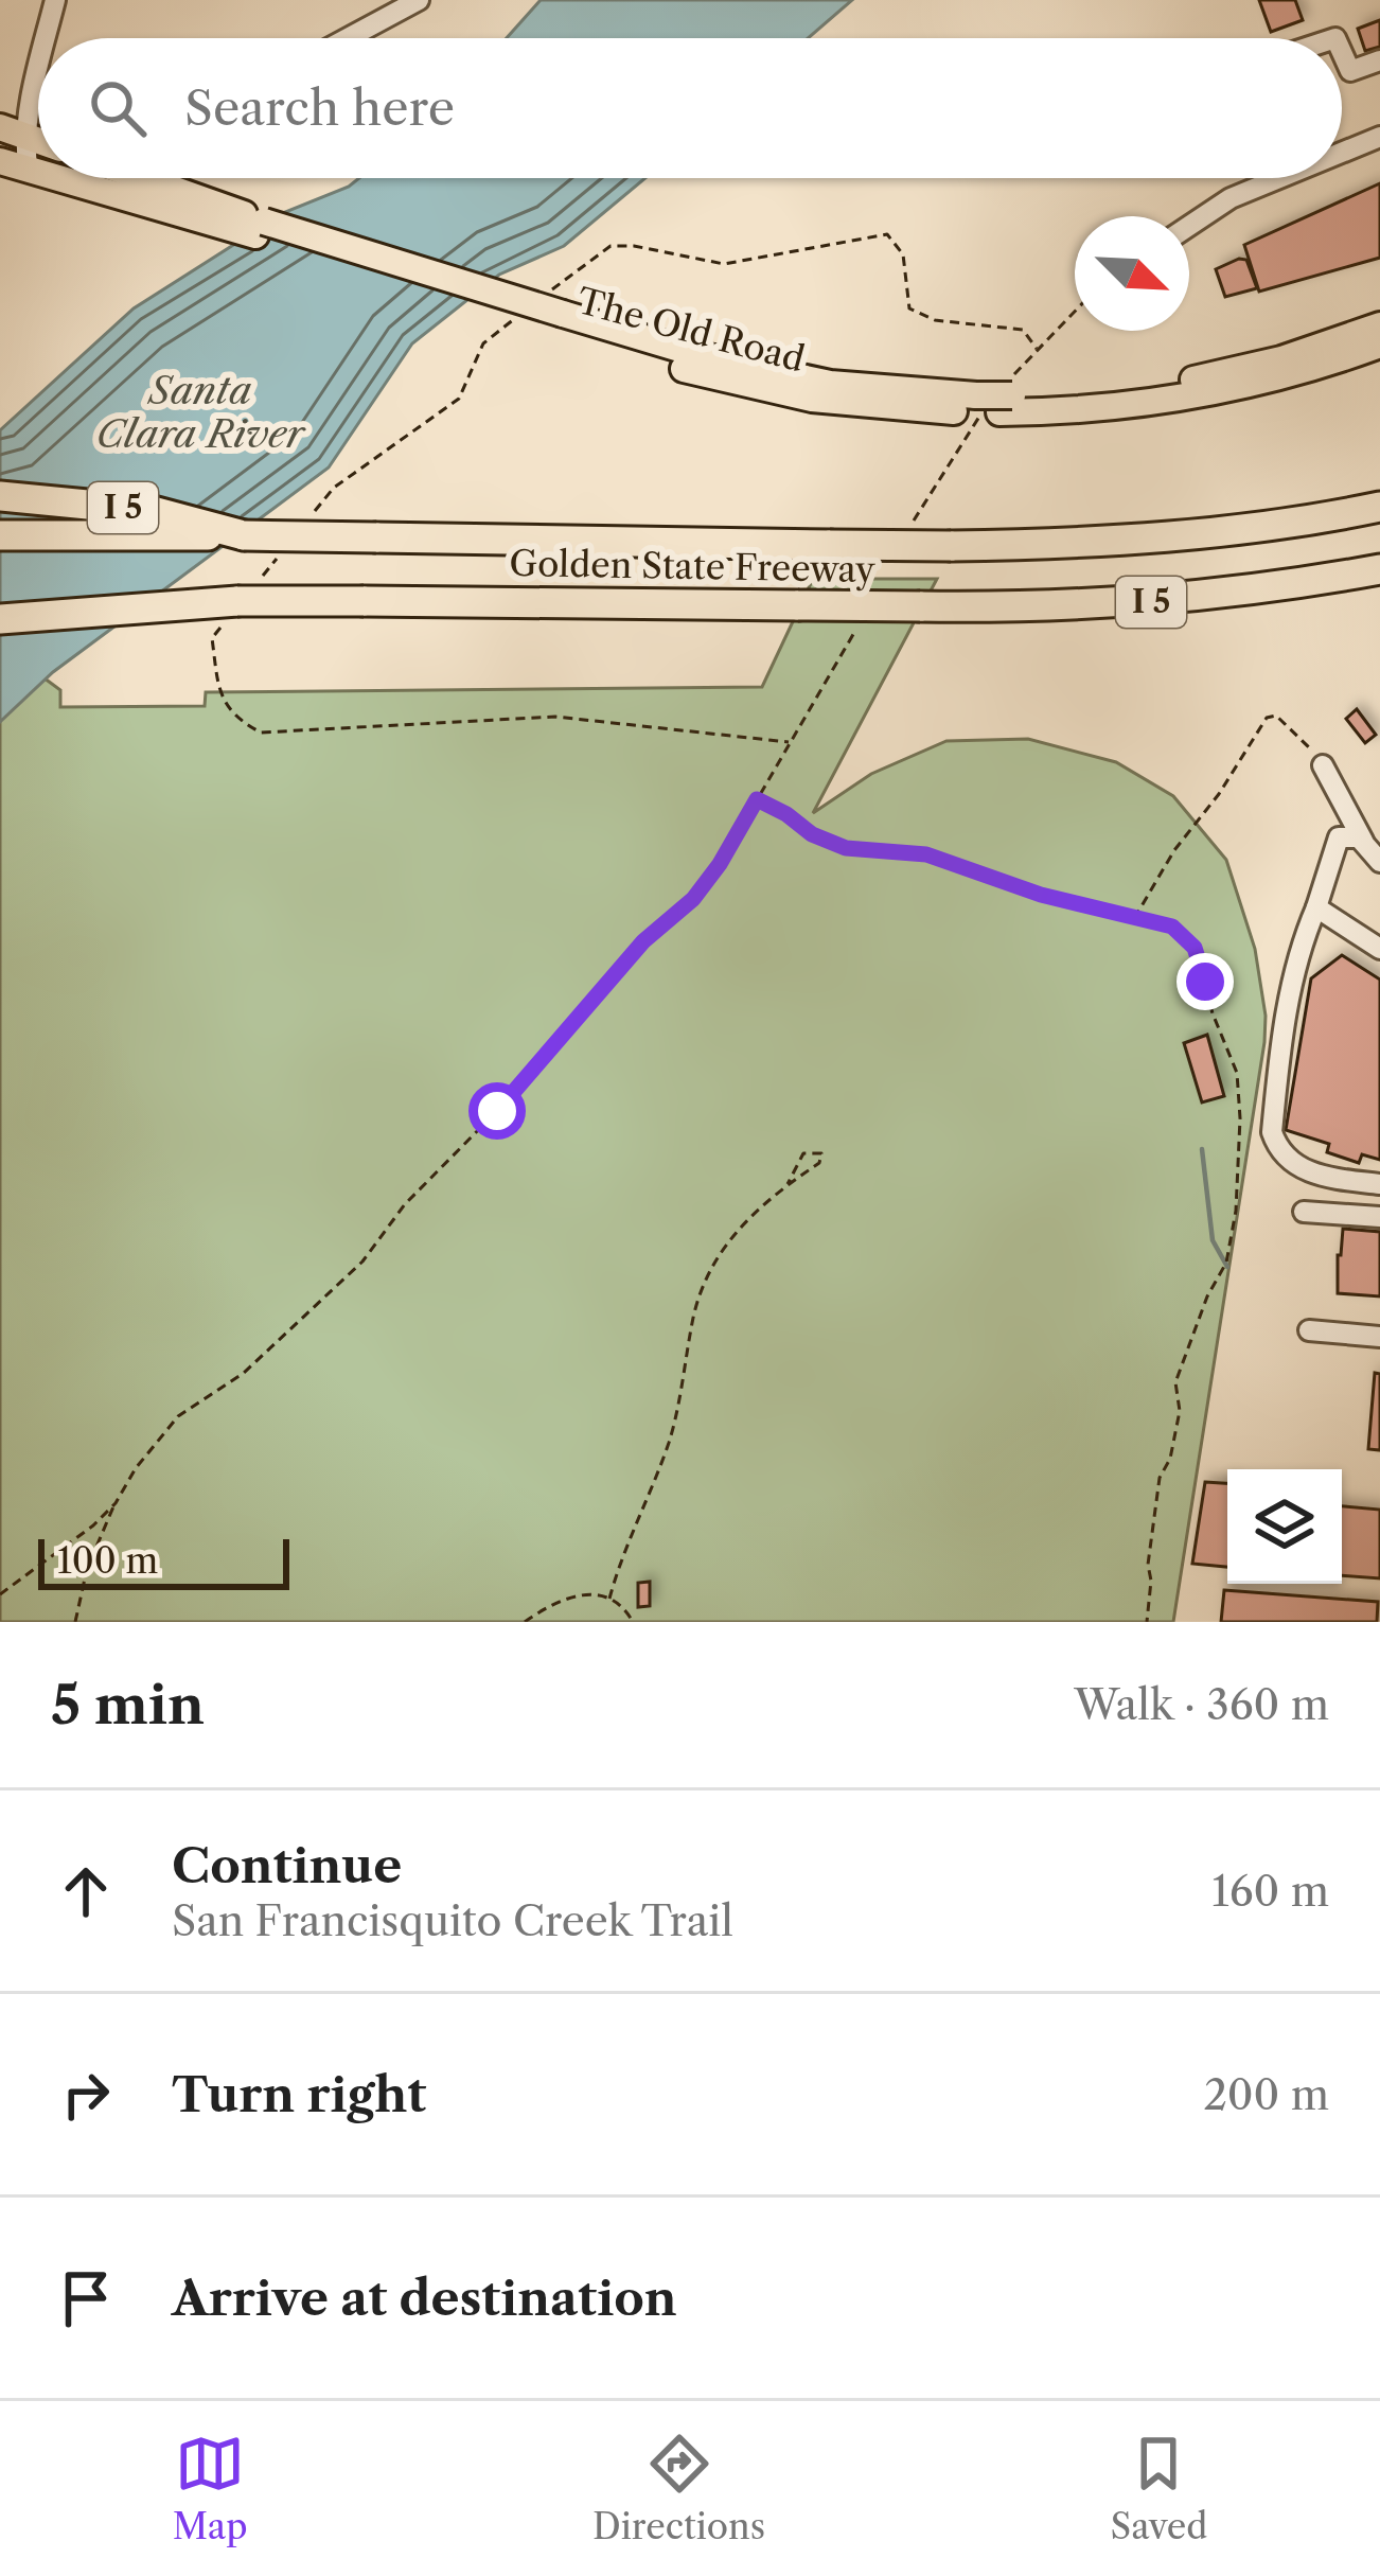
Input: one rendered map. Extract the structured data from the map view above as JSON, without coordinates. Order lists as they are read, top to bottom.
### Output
{
  "streets": {
    "highway": ["I 5", "Golden State Freeway"],
    "main road": ["The Old Road"]
  },
  "crossings": [
    ["I 5", "Golden State Freeway"]
  ],
  "water": ["Santa Clara River"],
  "scale_bar": "100 m",
  "north": "bottom right",
  "page": {
    "search": "Search here",
    "scale": "100 m",
    "heading": ["5 min", "Walk · 360 m"],
    "list": [
      ["Continue", "San Francisquito Creek Trail", "160 m"],
      ["Turn right", "200 m"],
      "Arrive at destination"
    ],
    "nav": ["Map", "Directions", "Saved"]
  }
}
